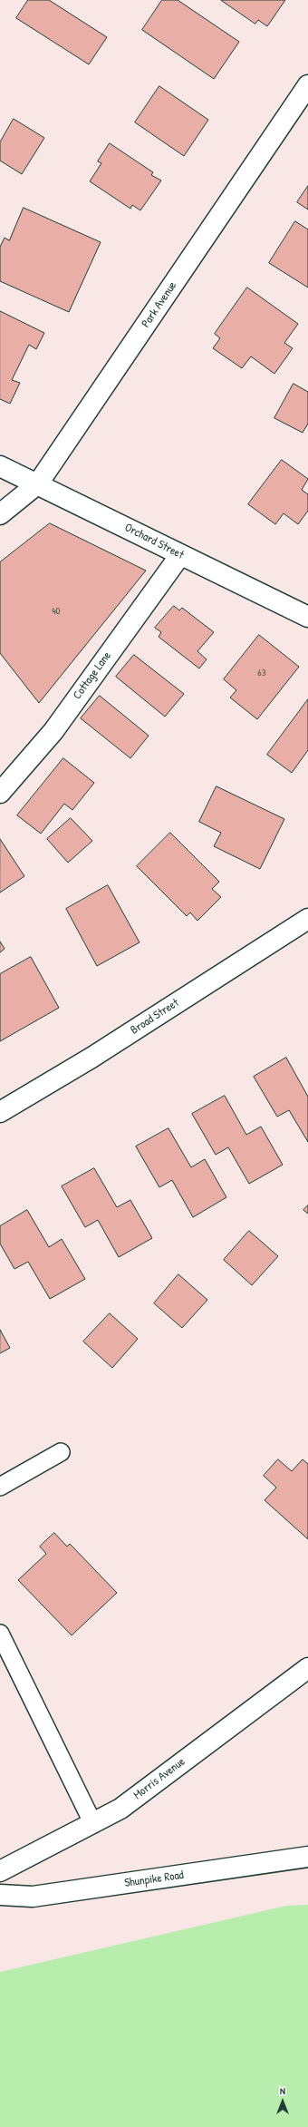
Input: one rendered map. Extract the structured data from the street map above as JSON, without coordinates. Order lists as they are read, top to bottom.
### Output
{
  "streets": {
    "street": [
      "Park Avenue",
      "Orchard Street",
      "Cottage Lane",
      "Broad Street",
      "Morris Avenue",
      "Shunpike Road"
    ]
  },
  "crossings": [
    ["Park Avenue", "Orchard Street"],
    ["Orchard Street", "Cottage Lane"]
  ],
  "house_numbers": ["40", "63"],
  "north": "top"
}
